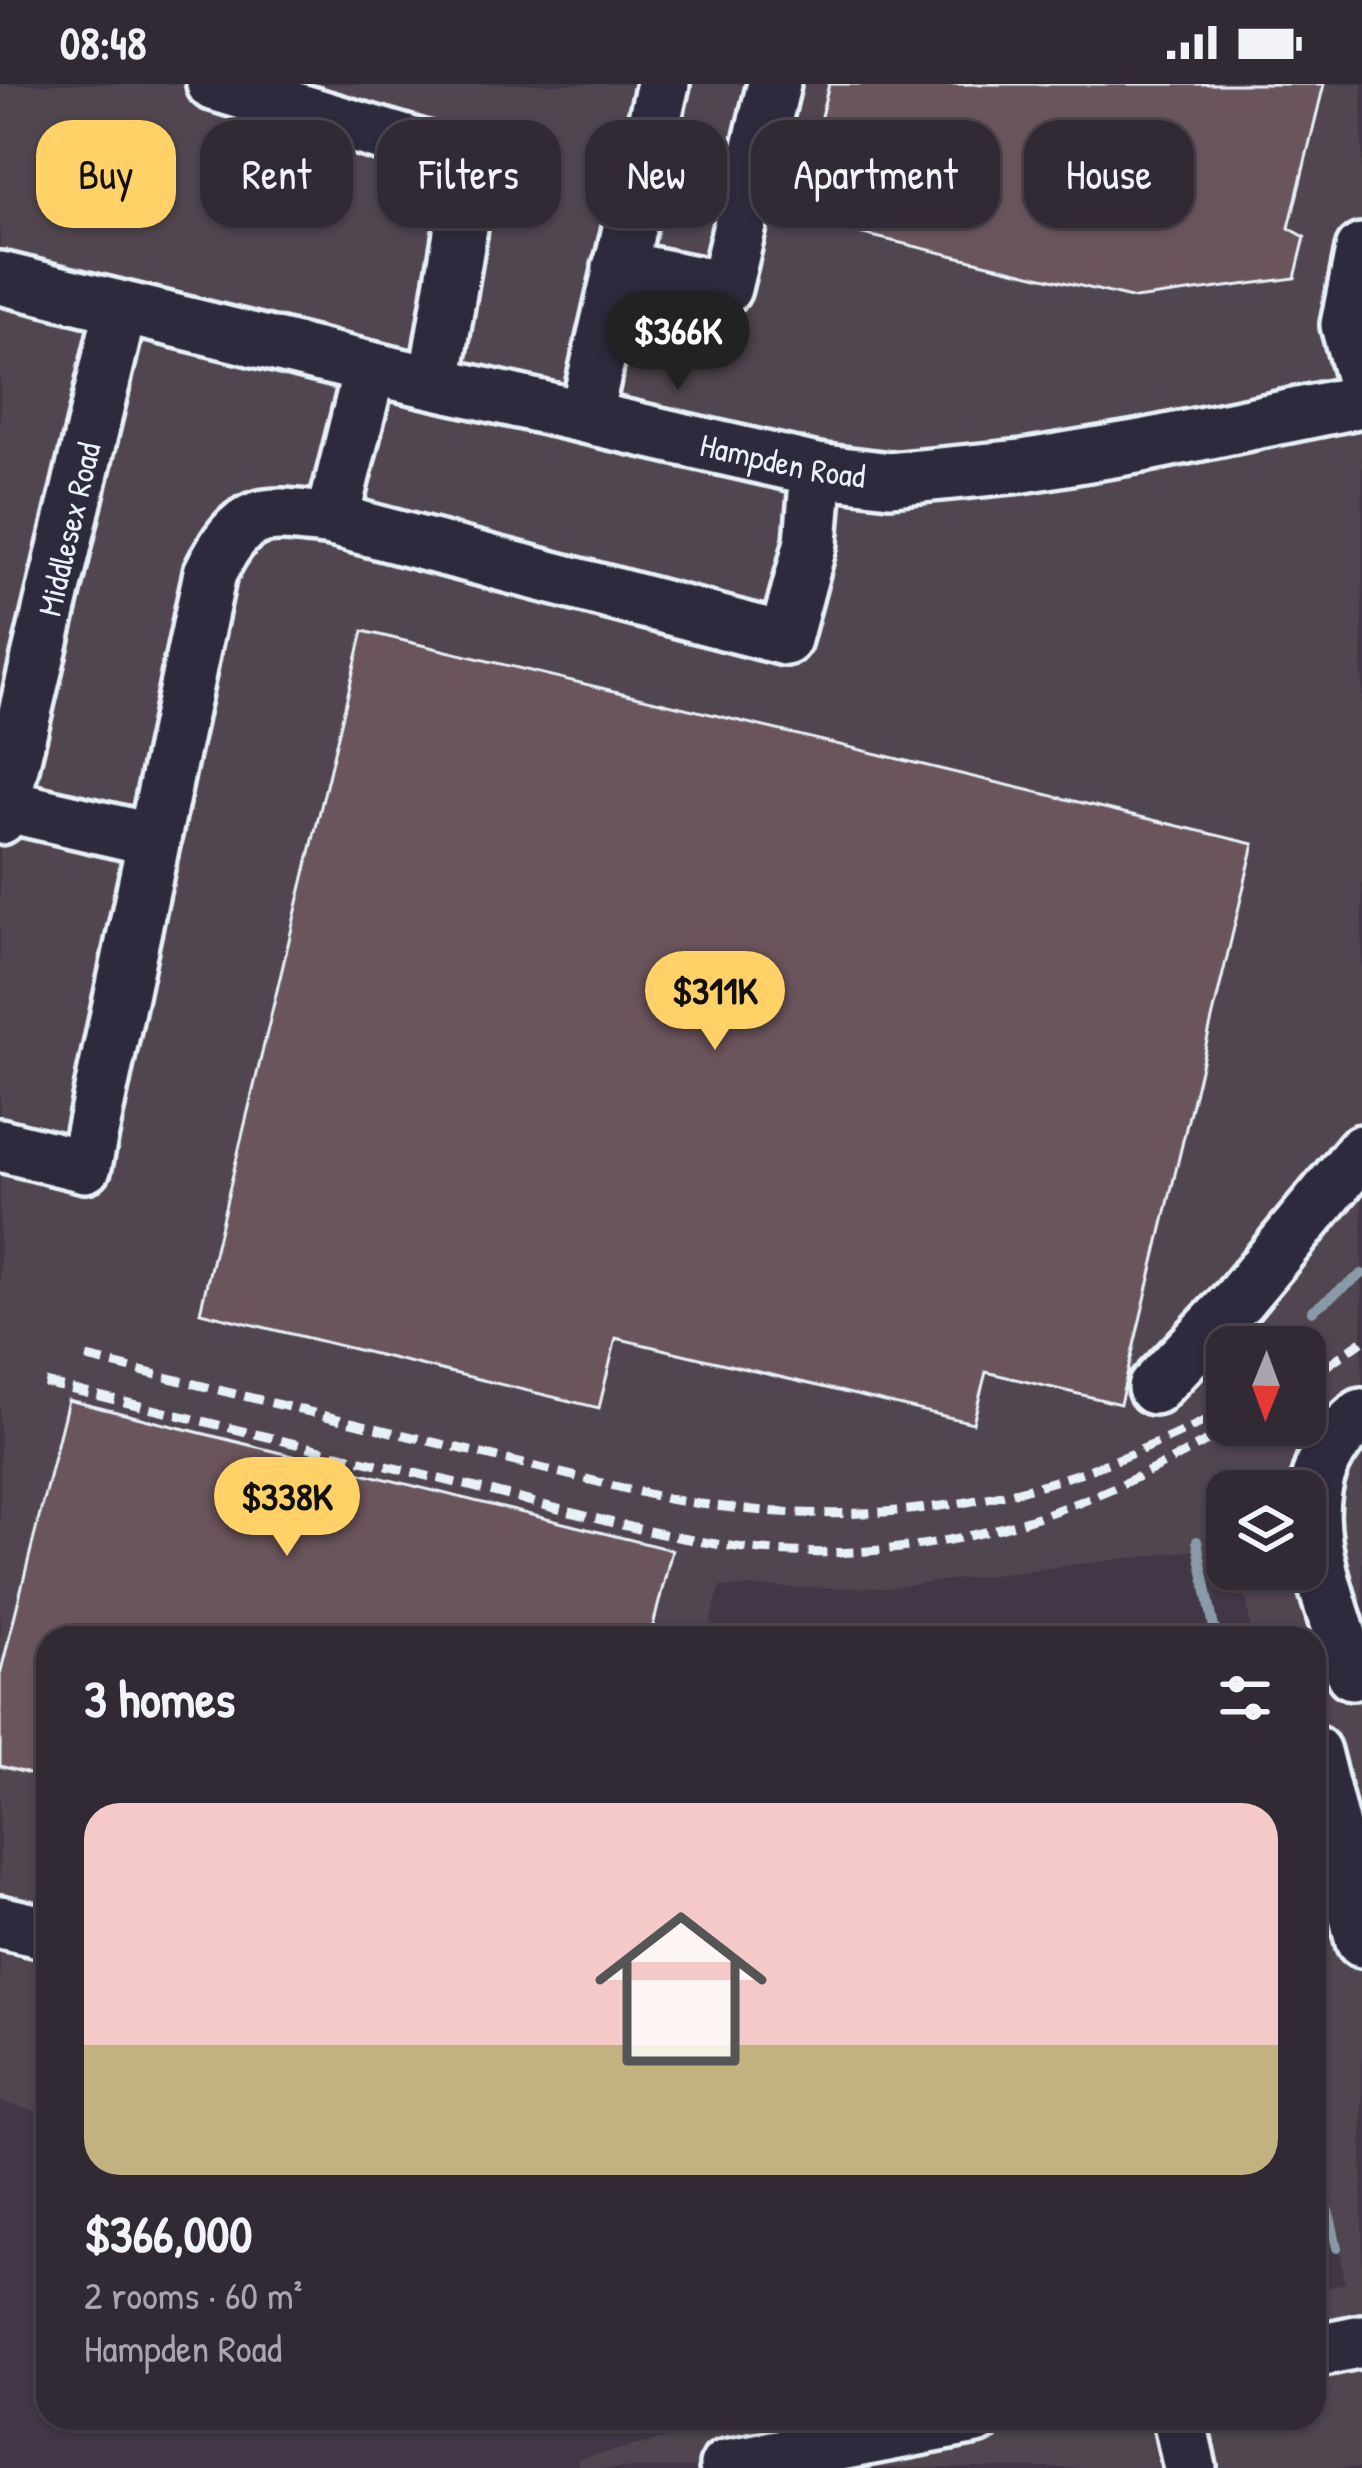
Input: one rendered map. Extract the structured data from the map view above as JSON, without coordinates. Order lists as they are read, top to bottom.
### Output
{
  "streets": {
    "street": ["Hampden Road", "Middlesex Road"]
  },
  "crossings": [
    ["Hampden Road", "Middlesex Road"]
  ],
  "north": "bottom",
  "page": {
    "status": "08:48",
    "chip": [
      "Buy",
      "Rent",
      "Filters",
      "New",
      "Apartment",
      "House"
    ],
    "price": ["$366K", "$311K", "$338K"],
    "heading": "3 homes",
    "list": [
      {
        "name": "$366,000",
        "note": "2 rooms · 60 m² · Hampden Road"
      }
    ]
  }
}
